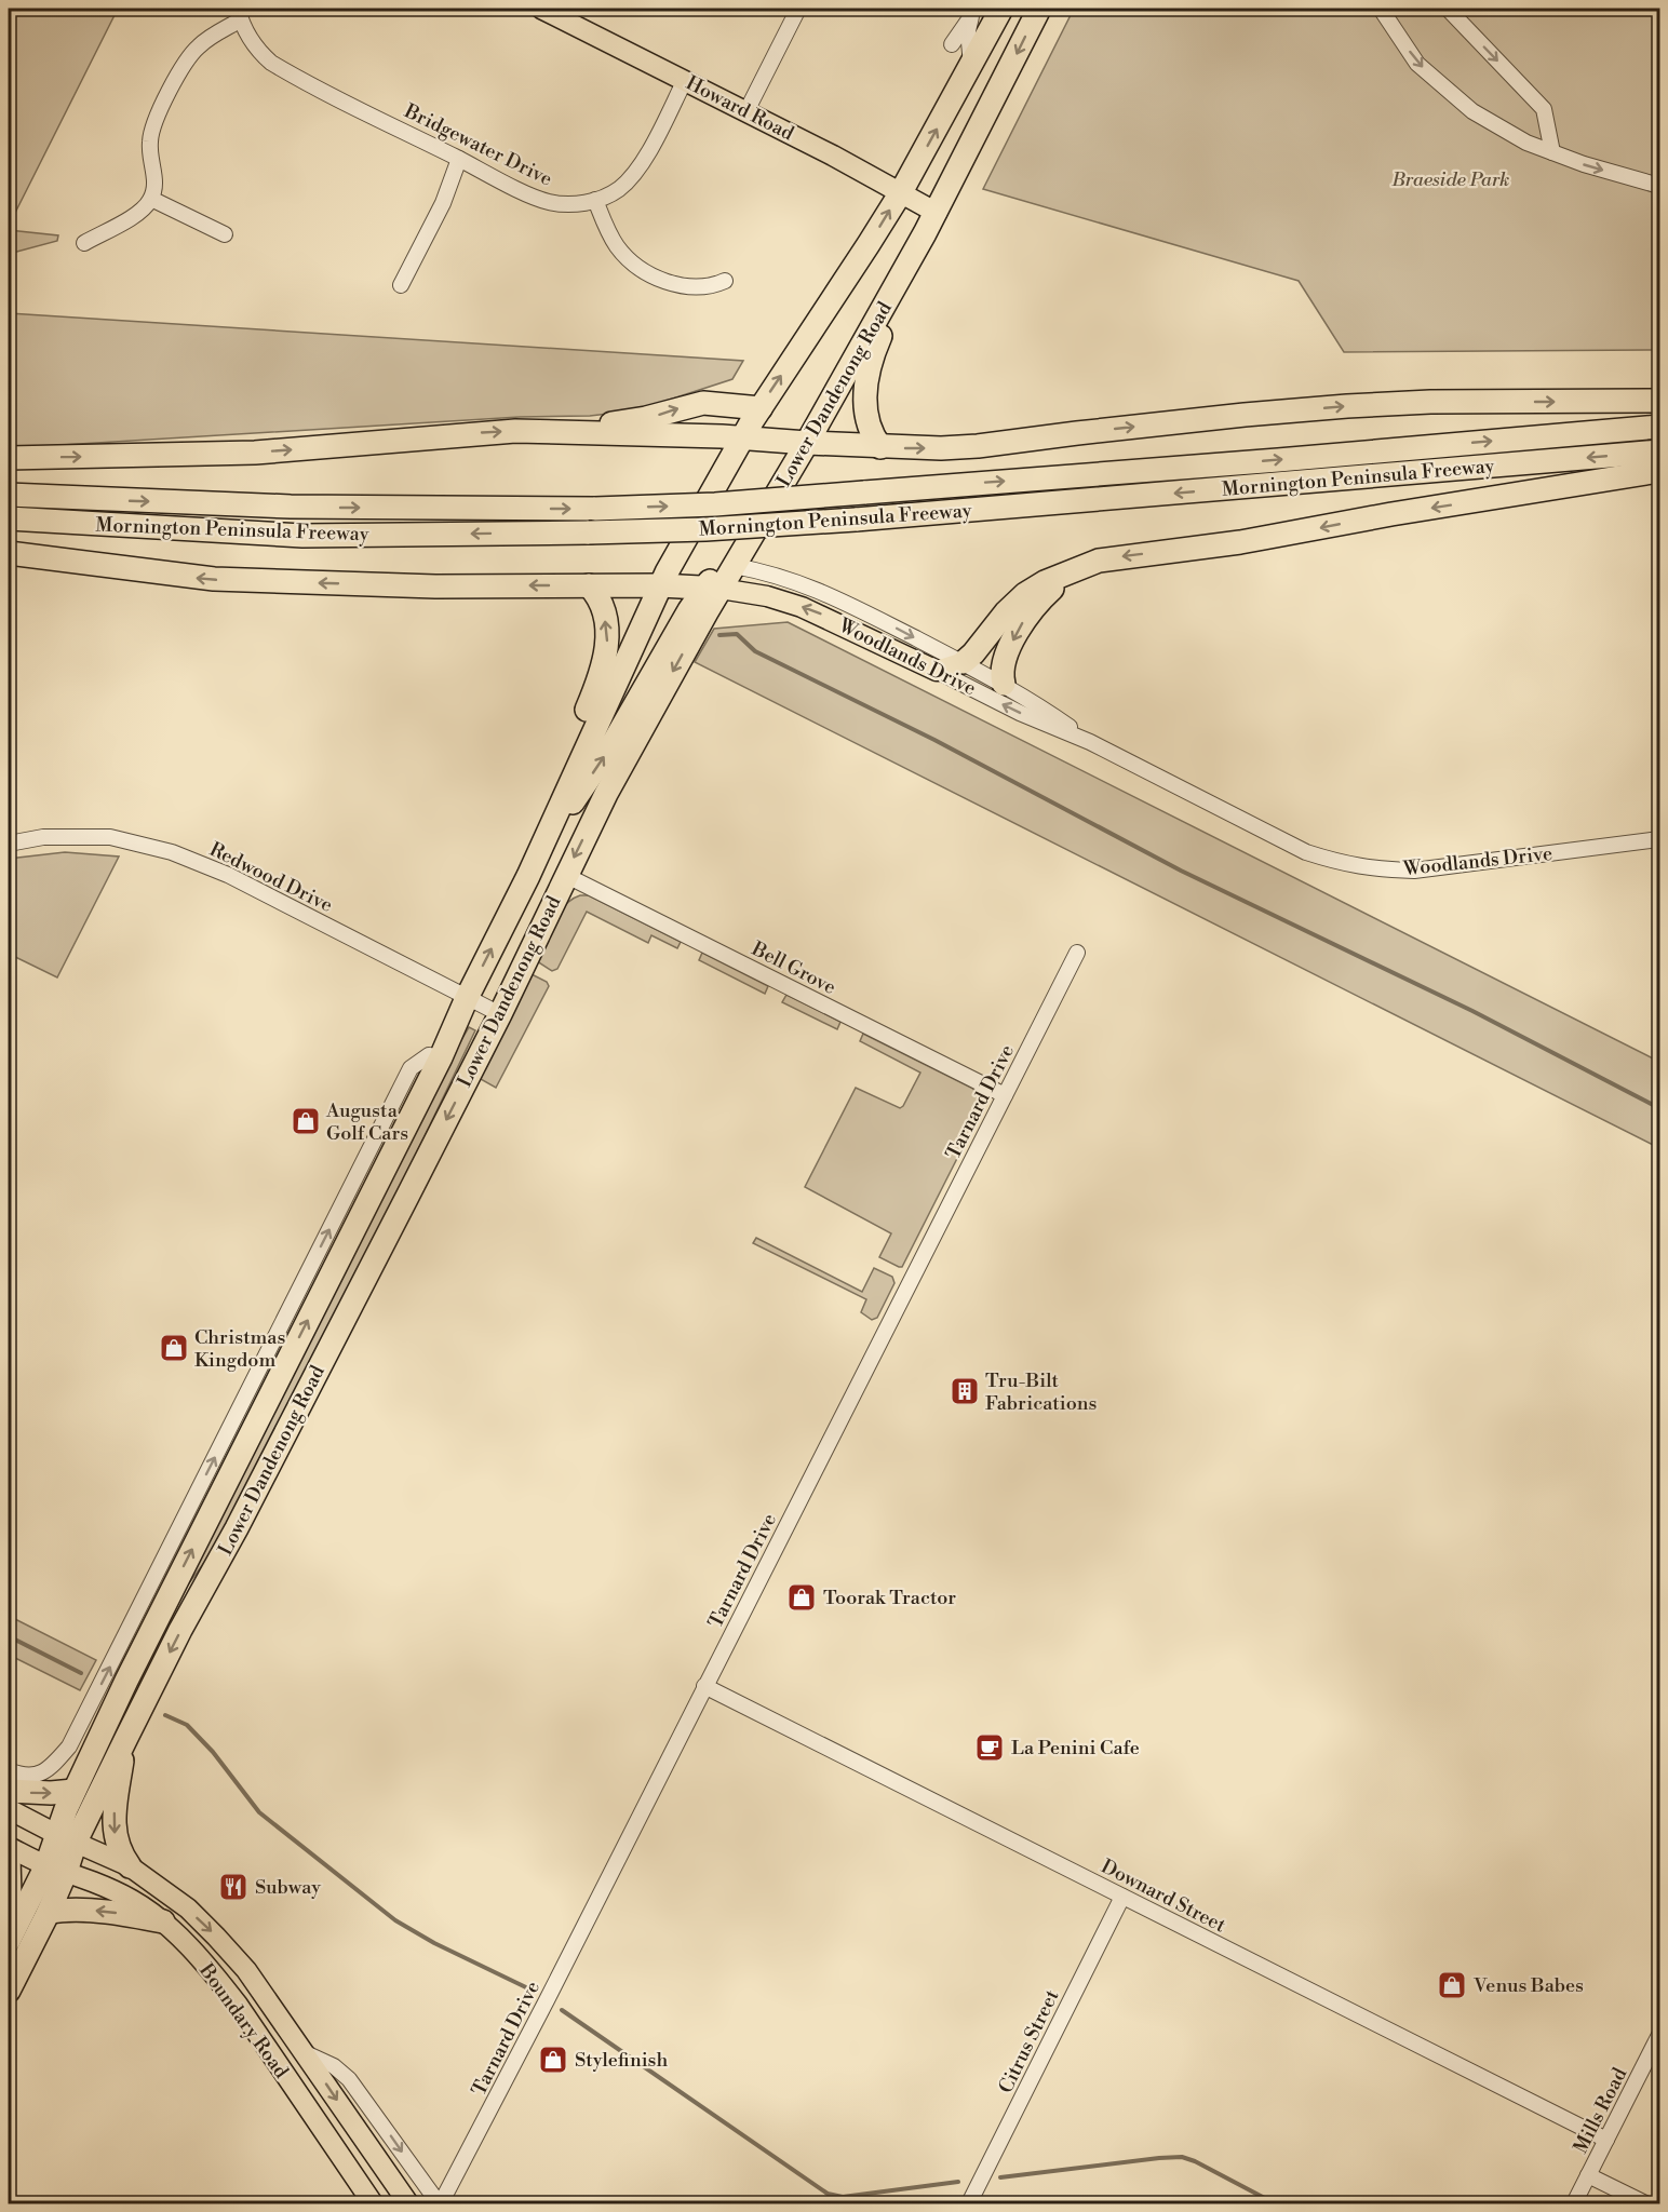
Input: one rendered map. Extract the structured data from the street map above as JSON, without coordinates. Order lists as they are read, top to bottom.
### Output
{
  "streets": {
    "highway": ["Lower Dandenong Road", "Mornington Peninsula Freeway"],
    "main road": ["Howard Road", "Woodlands Drive", "Boundary Road"],
    "street": [
      "Bridgewater Drive",
      "Redwood Drive",
      "Bell Grove",
      "Tarnard Drive",
      "Downard Street",
      "Citrus Street",
      "Mills Road"
    ]
  },
  "crossings": [
    ["Howard Road", "Bridgewater Drive"],
    ["Howard Road", "Lower Dandenong Road"],
    ["Lower Dandenong Road", "Woodlands Drive"],
    ["Lower Dandenong Road", "Redwood Drive"],
    ["Lower Dandenong Road", "Bell Grove"],
    ["Lower Dandenong Road", "Boundary Road"],
    ["Bell Grove", "Tarnard Drive"],
    ["Tarnard Drive", "Downard Street"],
    ["Tarnard Drive", "Boundary Road"],
    ["Downard Street", "Citrus Street"],
    ["Downard Street", "Mills Road"]
  ],
  "one_way": ["Boundary Road"],
  "parks": ["Braeside Park"],
  "places": {
    "shop": [
      "Augusta Golf Cars",
      "Christmas Kingdom",
      "Toorak Tractor",
      "Venus Babes",
      "Stylefinish"
    ],
    "building": ["Tru-Bilt Fabrications"],
    "cafe": ["La Penini Cafe"],
    "restaurant": ["Subway"]
  }
}
